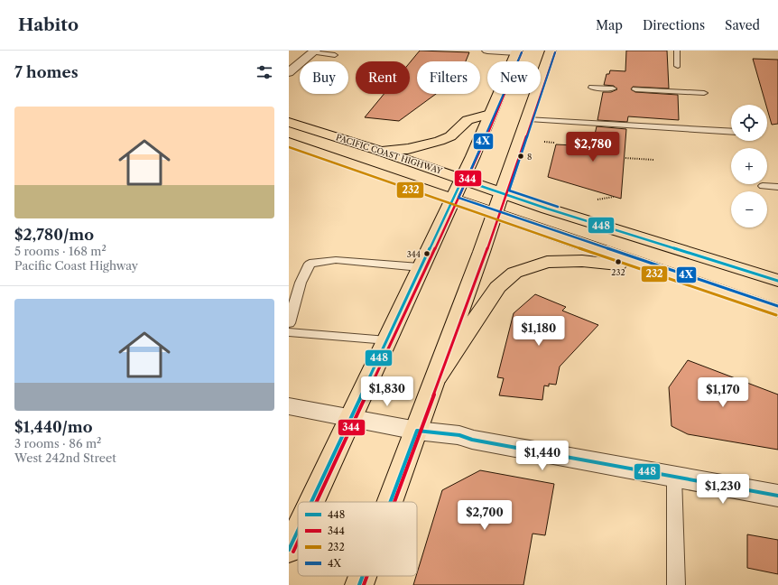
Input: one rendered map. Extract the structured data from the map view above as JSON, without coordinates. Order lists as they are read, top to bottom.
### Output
{
  "streets": {
    "main road": ["PACIFIC COAST HIGHWAY"]
  },
  "places": ["8", "344", "232"],
  "lines": [
    "transit line 344",
    "transit line 4X",
    "transit line 232",
    "transit line 448"
  ],
  "legend": [
    "448",
    "344",
    "232",
    "4X"
  ],
  "page": {
    "header": "Habito",
    "nav": ["Map", "Directions", "Saved"],
    "heading": "7 homes",
    "chip": [
      "Buy",
      "Rent",
      "Filters",
      "New"
    ],
    "list": [
      {
        "name": "$2,780/mo",
        "note": "5 rooms · 168 m² · Pacific Coast Highway"
      },
      {
        "name": "$1,440/mo",
        "note": "3 rooms · 86 m² · West 242nd Street"
      }
    ],
    "map_buttons": ["+", "−"],
    "price": [
      "$2,780",
      "$1,180",
      "$1,830",
      "$1,170",
      "$1,440",
      "$1,230",
      "$2,700"
    ]
  }
}
